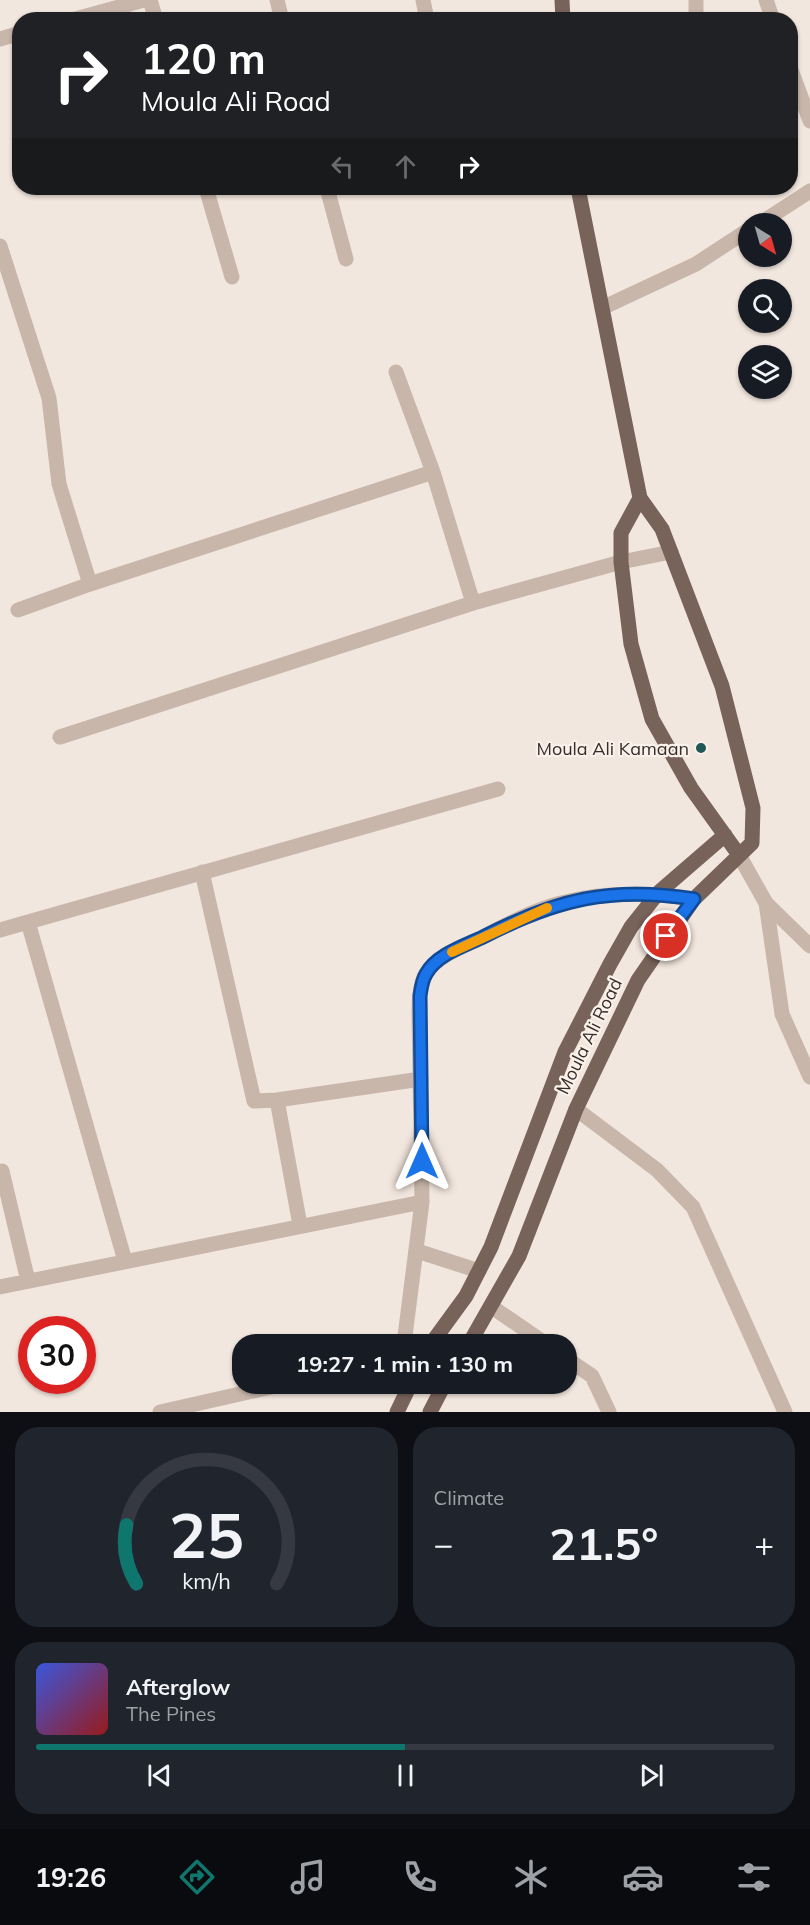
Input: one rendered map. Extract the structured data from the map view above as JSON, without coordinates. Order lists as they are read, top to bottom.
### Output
{
  "streets": {
    "main road": ["Moula Ali Road"]
  },
  "places": ["Moula Ali Kamaan"],
  "north": "bottom right",
  "page": {
    "turn": ["120 m", "Moula Ali Road"],
    "limit": "30",
    "trip": "19:27 · 1 min · 130 m",
    "tile": "Climate",
    "heat": ["−", "21.5°", "+"],
    "song": ["Afterglow", "The Pines"],
    "tabs": "19:26",
    "gauge": ["25", "km/h"]
  }
}
